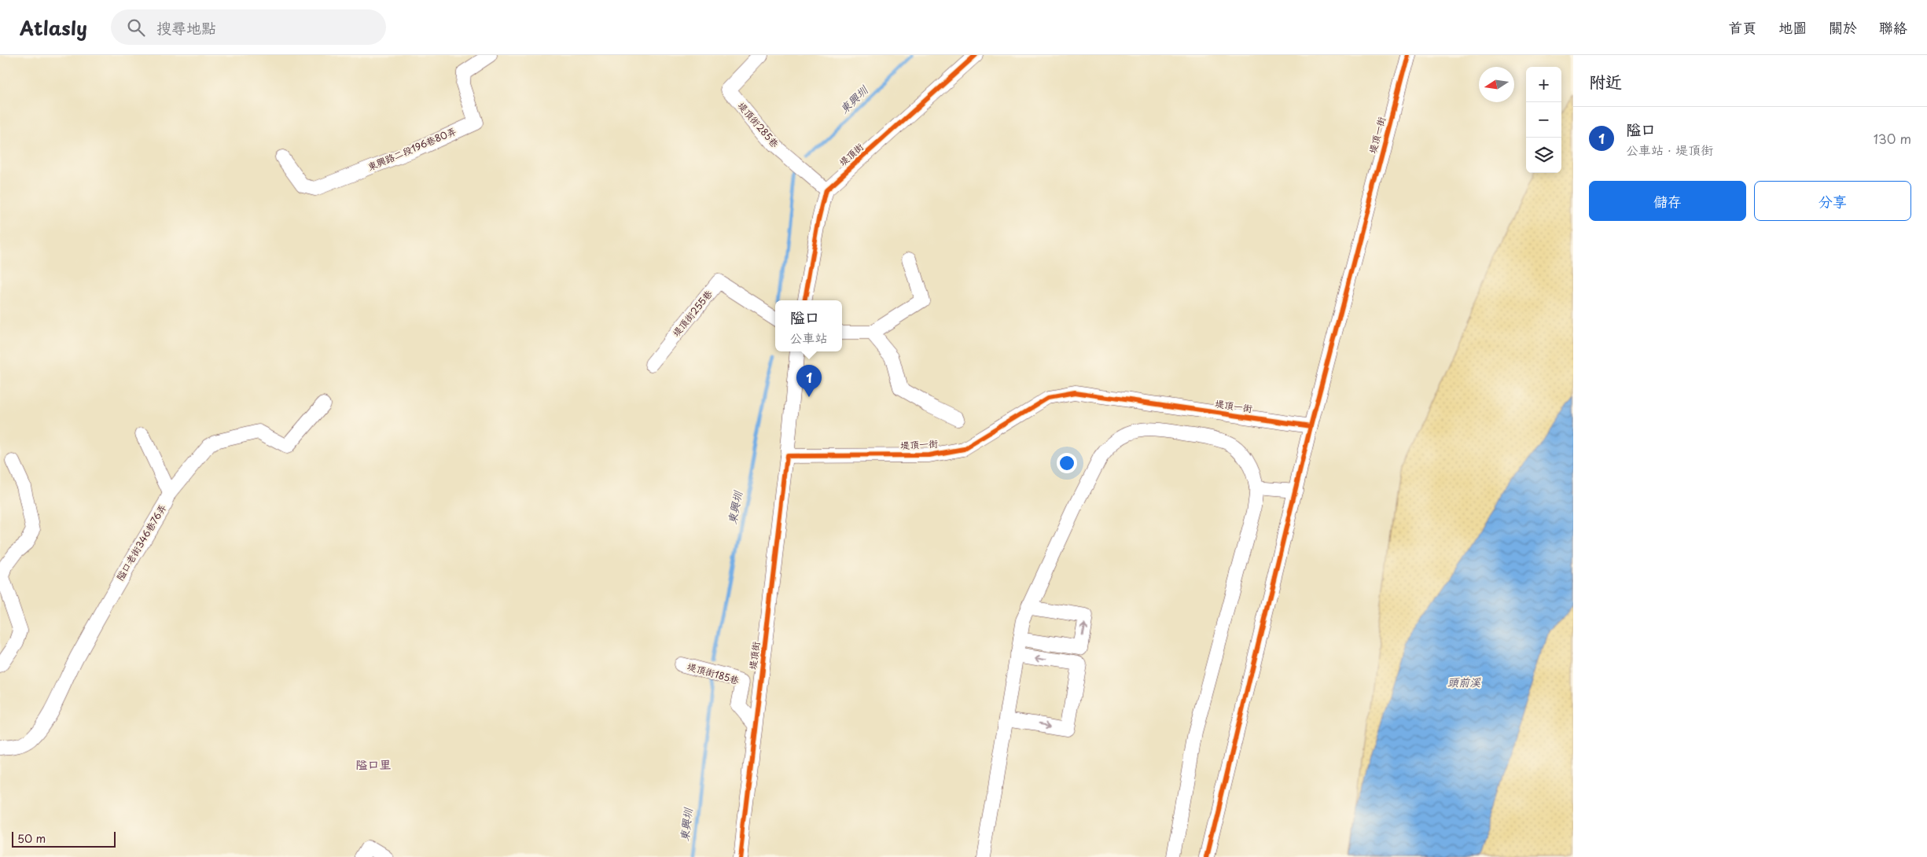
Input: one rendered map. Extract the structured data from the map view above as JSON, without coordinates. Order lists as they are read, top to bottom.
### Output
{
  "streets": {
    "street": [
      "堤頂街285巷",
      "堤頂一街",
      "東興路二段196巷80弄",
      "堤頂街",
      "堤頂街255巷",
      "隘口老街346巷76弄",
      "堤頂街185巷"
    ]
  },
  "crossings": [
    ["堤頂街285巷", "堤頂街"],
    ["堤頂一街", "堤頂街"],
    ["堤頂街", "堤頂街185巷"]
  ],
  "districts": ["隘口里"],
  "water": ["東興圳", "頭前溪"],
  "scale_bar": "50 m",
  "north": "left",
  "page": {
    "header": "Atlasly",
    "search": "搜尋地點",
    "nav": [
      "首頁",
      "地圖",
      "關於",
      "聯絡"
    ],
    "heading": "附近",
    "map_buttons": ["+", "−"],
    "list": [
      {
        "mark": "1",
        "name": "隘口",
        "note": "公車站 · 堤頂街",
        "value": "130 m"
      }
    ],
    "buttons": ["儲存", "分享"],
    "popup": ["隘口", "公車站"],
    "pins": "1",
    "scale": "50 m"
  }
}
